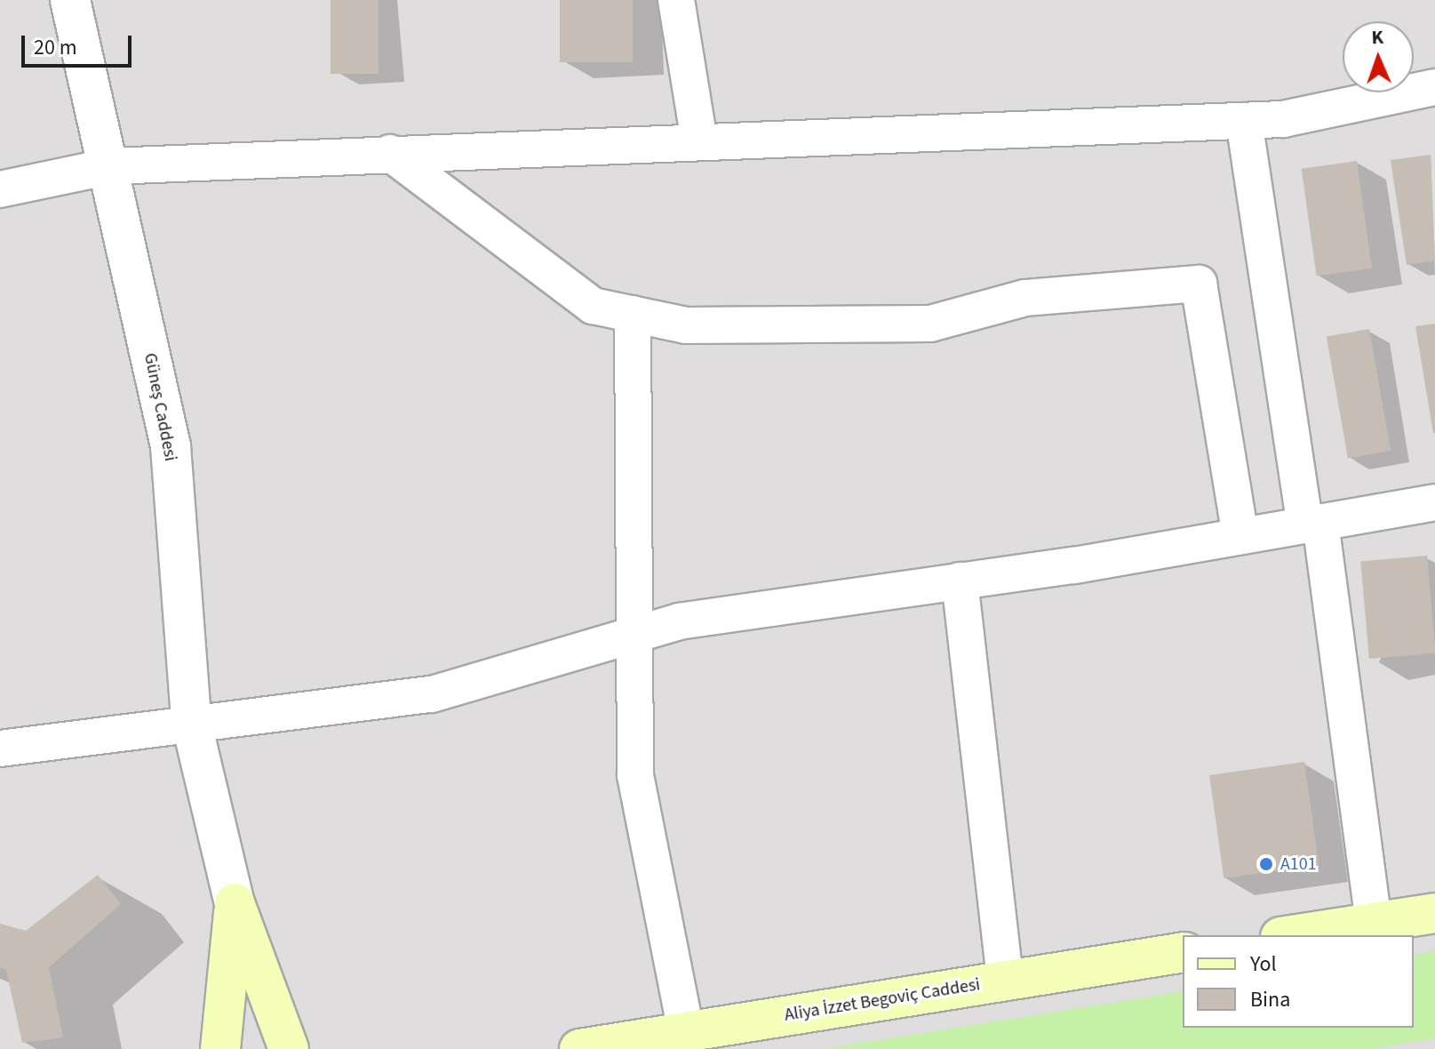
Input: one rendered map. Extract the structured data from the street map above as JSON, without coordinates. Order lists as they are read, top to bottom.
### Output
{
  "streets": {
    "main road": ["Aliya İzzet Begoviç Caddesi"],
    "street": ["Güneş Caddesi"]
  },
  "places": ["A101"],
  "legend": ["Yol", "Bina"],
  "scale_bar": "20 m",
  "north": "top"
}
